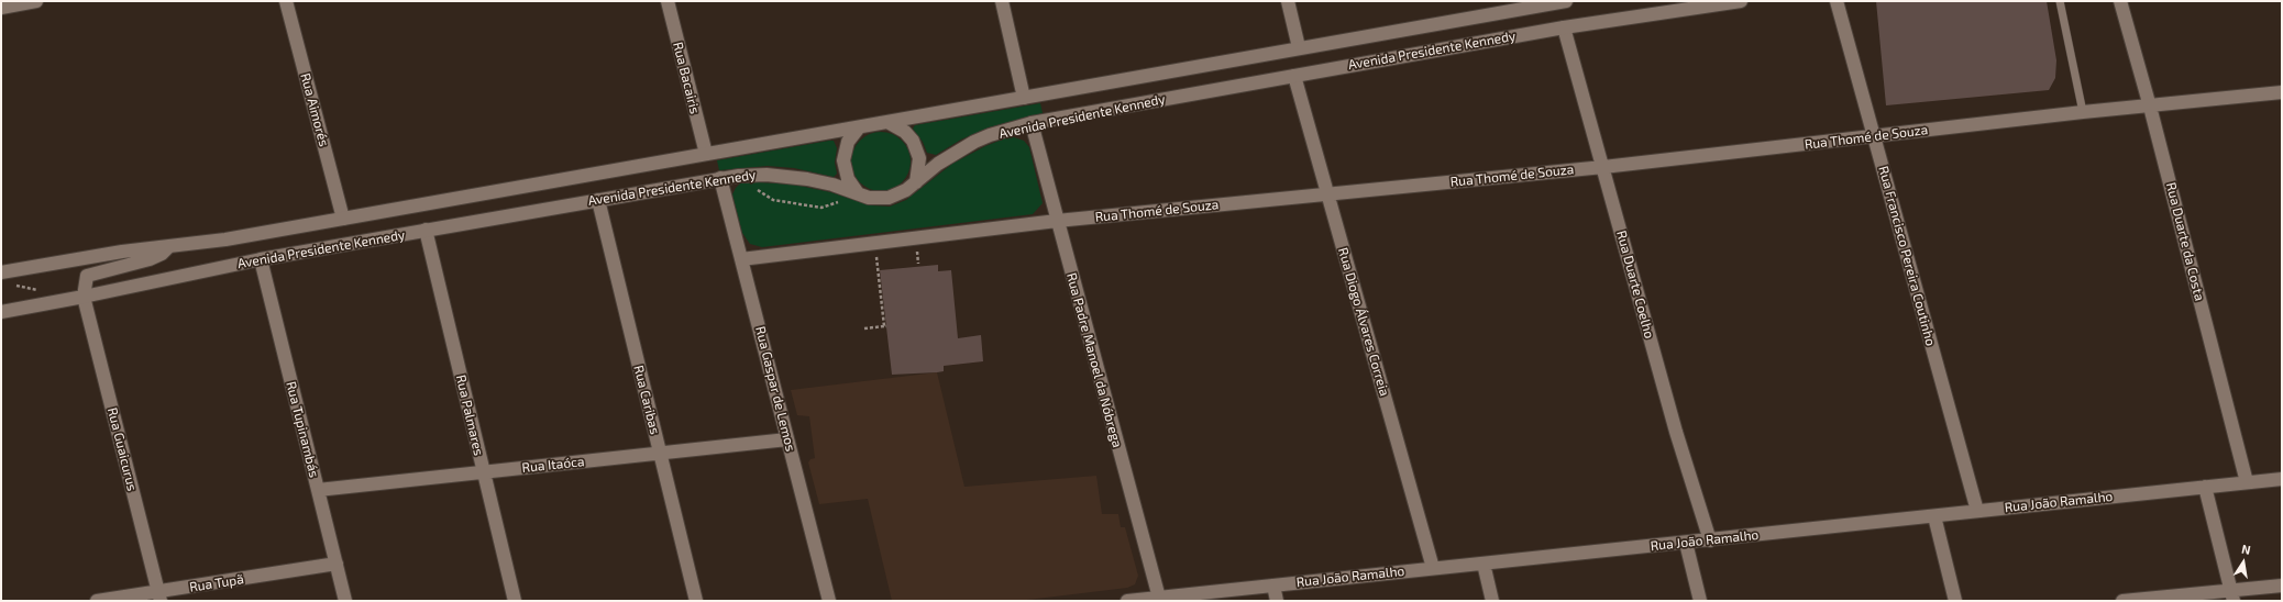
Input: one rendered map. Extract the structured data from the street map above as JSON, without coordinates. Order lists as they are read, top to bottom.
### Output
{
  "streets": {
    "street": [
      "Avenida Presidente Kennedy",
      "Rua Bacairis",
      "Rua Aimorés",
      "Rua Thomé de Souza",
      "Rua Duarte da Costa",
      "Rua Francisco Pereira Coutinho",
      "Rua Duarte Coelho",
      "Rua Diogo Álvares Correia",
      "Rua Padre Manoel da Nóbrega",
      "Rua Gaspar de Lemos",
      "Rua Caribas",
      "Rua Palmares",
      "Rua Tupinambás",
      "Rua Guaicurus",
      "Rua Itaóca",
      "Rua João Ramalho",
      "Rua Tupã"
    ]
  },
  "crossings": [
    ["Avenida Presidente Kennedy", "Rua Bacairis"],
    ["Avenida Presidente Kennedy", "Rua Aimorés"],
    ["Avenida Presidente Kennedy", "Rua Duarte Coelho"],
    ["Avenida Presidente Kennedy", "Rua Diogo Álvares Correia"],
    ["Avenida Presidente Kennedy", "Rua Padre Manoel da Nóbrega"],
    ["Avenida Presidente Kennedy", "Rua Gaspar de Lemos"],
    ["Avenida Presidente Kennedy", "Rua Caribas"],
    ["Avenida Presidente Kennedy", "Rua Palmares"],
    ["Avenida Presidente Kennedy", "Rua Tupinambás"],
    ["Avenida Presidente Kennedy", "Rua Guaicurus"],
    ["Rua Thomé de Souza", "Rua Duarte da Costa"],
    ["Rua Thomé de Souza", "Rua Francisco Pereira Coutinho"],
    ["Rua Thomé de Souza", "Rua Duarte Coelho"],
    ["Rua Thomé de Souza", "Rua Diogo Álvares Correia"],
    ["Rua Thomé de Souza", "Rua Padre Manoel da Nóbrega"],
    ["Rua Thomé de Souza", "Rua Gaspar de Lemos"],
    ["Rua Duarte da Costa", "Rua João Ramalho"],
    ["Rua Francisco Pereira Coutinho", "Rua João Ramalho"],
    ["Rua Duarte Coelho", "Rua João Ramalho"],
    ["Rua Diogo Álvares Correia", "Rua João Ramalho"],
    ["Rua Padre Manoel da Nóbrega", "Rua João Ramalho"],
    ["Rua Gaspar de Lemos", "Rua Itaóca"],
    ["Rua Caribas", "Rua Itaóca"],
    ["Rua Palmares", "Rua Itaóca"],
    ["Rua Tupinambás", "Rua Itaóca"],
    ["Rua Tupinambás", "Rua Tupã"],
    ["Rua Guaicurus", "Rua Tupã"]
  ],
  "north": "top"
}
